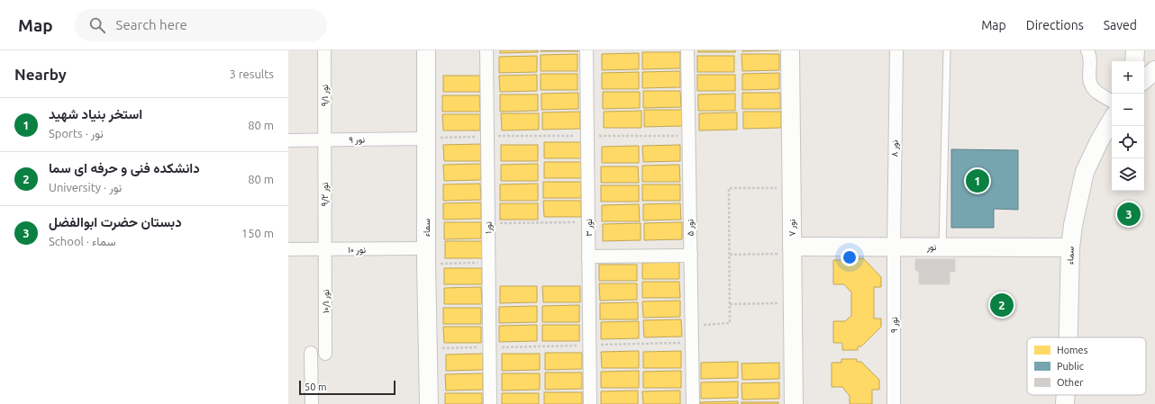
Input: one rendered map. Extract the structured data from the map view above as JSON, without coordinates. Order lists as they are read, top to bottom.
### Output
{
  "streets": {
    "street": [
      "نور ۹/۱",
      "نور ۹",
      "نور ۸",
      "نور ۹/۲",
      "سماء",
      "نور۱",
      "نور ۳",
      "نور ۵",
      "نور ۷",
      "نور",
      "نور ۱۰",
      "نور ۱۰/۱"
    ]
  },
  "crossings": [
    ["نور ۹/۱", "نور ۹"],
    ["نور ۹/۱", "نور ۹/۲"],
    ["نور ۹", "نور ۸"],
    ["نور ۹", "نور ۹/۲"],
    ["نور ۹", "سماء"],
    ["نور ۹", "نور"],
    ["نور ۸", "نور"],
    ["نور ۹/۲", "نور ۱۰"],
    ["نور ۹/۲", "نور ۱۰/۱"],
    ["سماء", "نور"],
    ["سماء", "نور ۱۰"],
    ["نور ۷", "نور"],
    ["نور ۱۰", "نور ۱۰/۱"]
  ],
  "legend": ["Homes", "Public", "Other"],
  "scale_bar": "50 m",
  "page": {
    "header": "Map",
    "search": "Search here",
    "nav": ["Map", "Directions", "Saved"],
    "heading": ["Nearby", "3 results"],
    "map_buttons": ["+", "−"],
    "list": [
      {
        "mark": "1",
        "name": "استخر بنیاد شهید",
        "note": "Sports · نور",
        "value": "80 m"
      },
      {
        "mark": "2",
        "name": "دانشکده فنی و حرفه ای سما",
        "note": "University · نور",
        "value": "80 m"
      },
      {
        "mark": "3",
        "name": "دبستان حضرت ابوالفضل",
        "note": "School · سماء",
        "value": "150 m"
      }
    ],
    "pins": ["1", "3", "2"],
    "scale": "50 m"
  }
}
